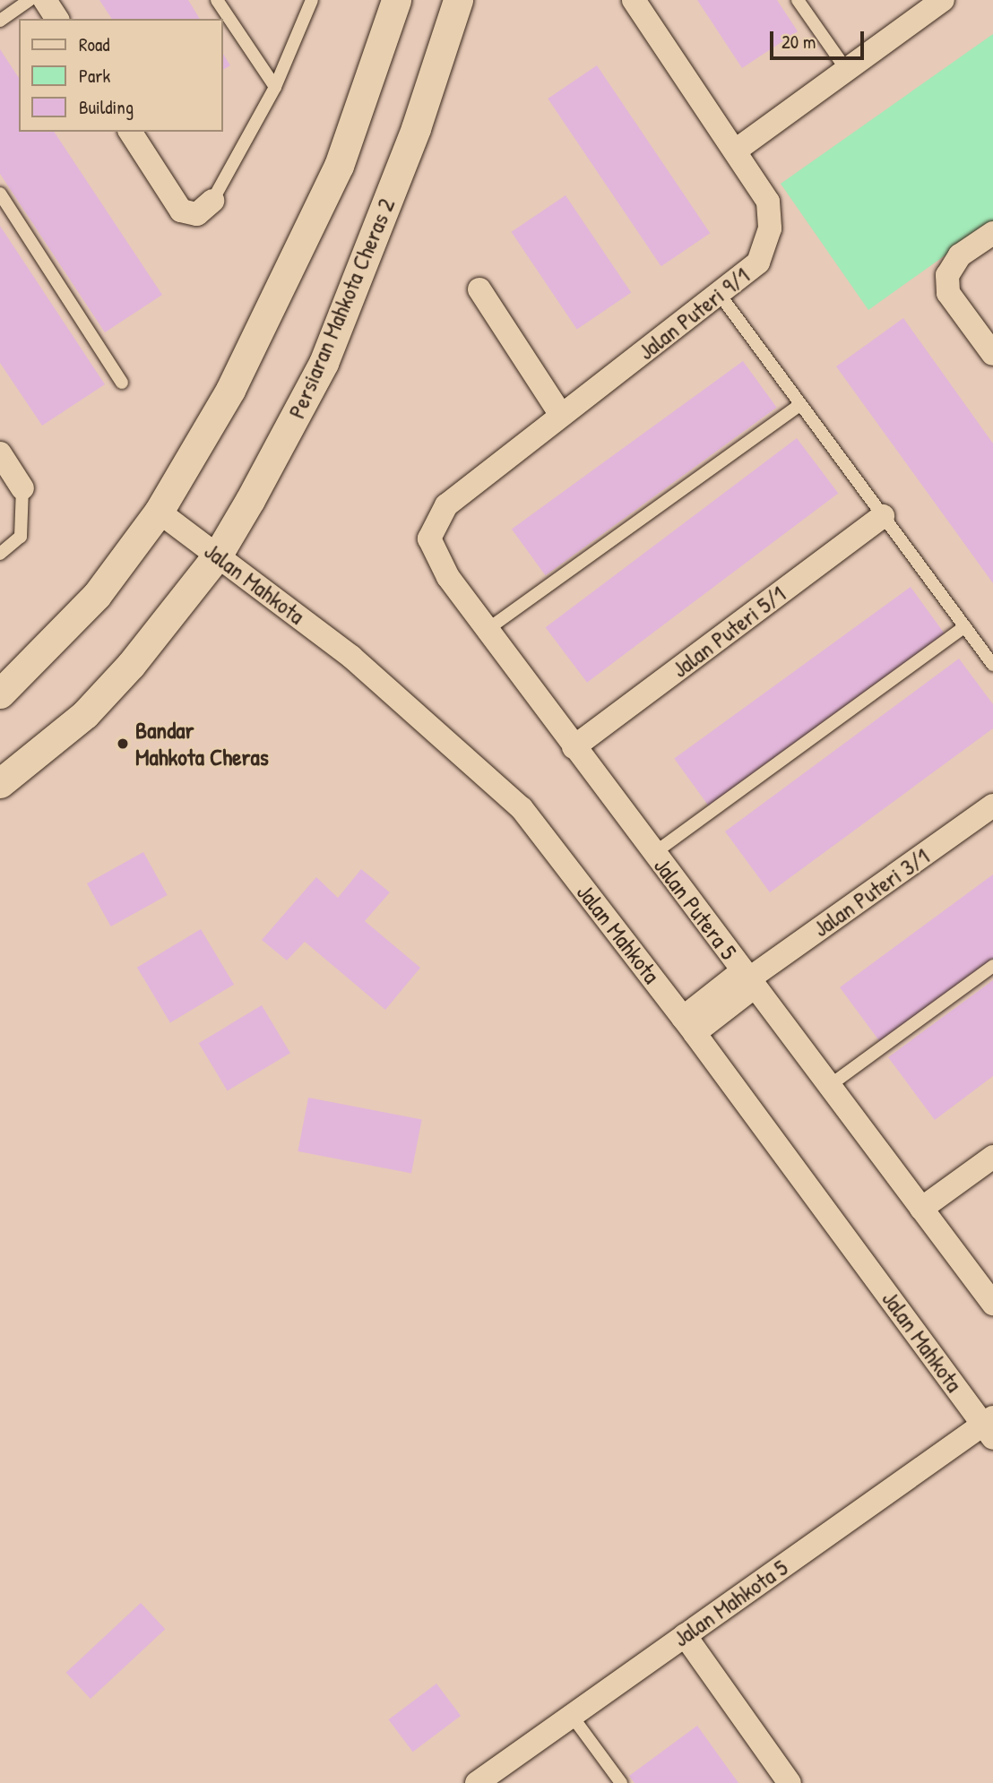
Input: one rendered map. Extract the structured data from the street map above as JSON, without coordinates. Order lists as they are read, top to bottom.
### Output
{
  "streets": {
    "street": [
      "Persiaran Mahkota Cheras 2",
      "Jalan Puteri 9/1",
      "Jalan Mahkota",
      "Jalan Puteri 5/1",
      "Jalan Puteri 3/1",
      "Jalan Putera 5",
      "Jalan Mahkota 5"
    ]
  },
  "crossings": [
    ["Persiaran Mahkota Cheras 2", "Jalan Mahkota"],
    ["Jalan Puteri 9/1", "Jalan Putera 5"],
    ["Jalan Mahkota", "Jalan Puteri 3/1"],
    ["Jalan Mahkota", "Jalan Mahkota 5"],
    ["Jalan Puteri 5/1", "Jalan Putera 5"],
    ["Jalan Puteri 3/1", "Jalan Putera 5"]
  ],
  "places": ["Bandar Mahkota Cheras"],
  "legend": ["Road", "Park", "Building"],
  "scale_bar": "20 m"
}
